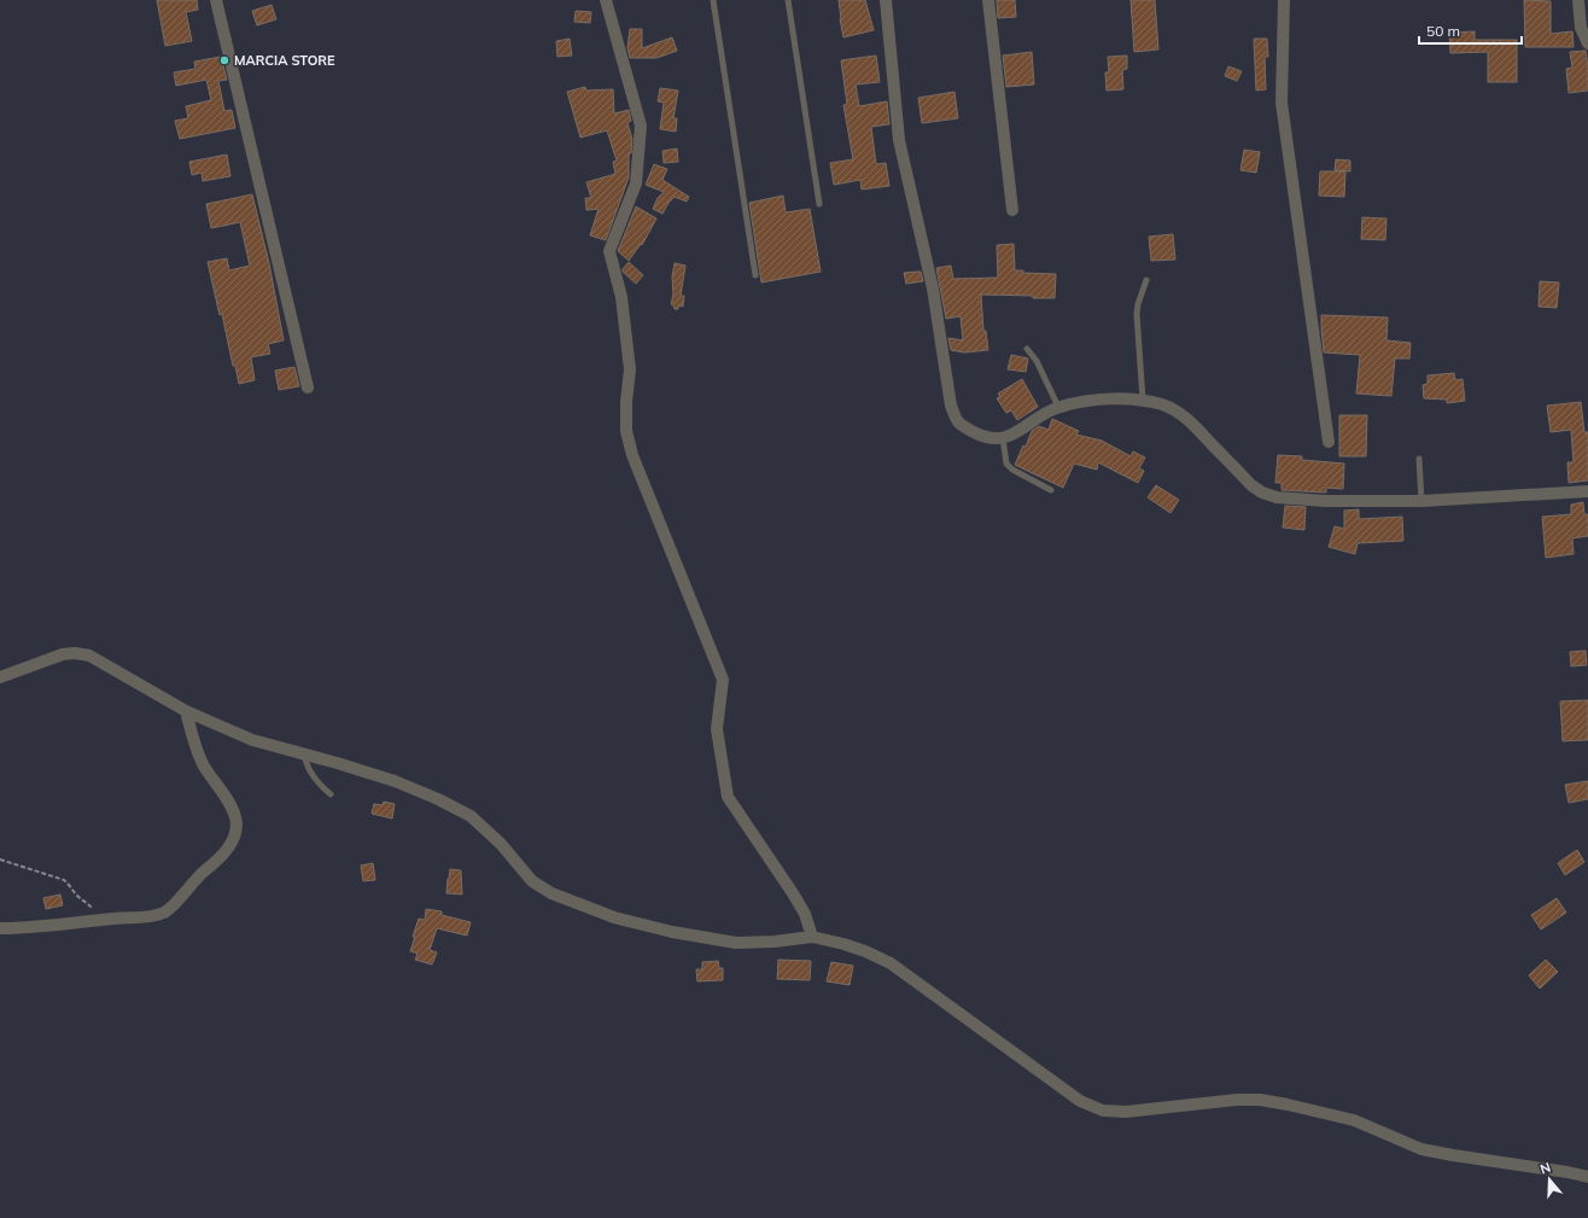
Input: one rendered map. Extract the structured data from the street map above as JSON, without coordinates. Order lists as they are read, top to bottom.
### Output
{
  "places": ["MARCIA STORE"],
  "scale_bar": "50 m",
  "north": "top"
}
